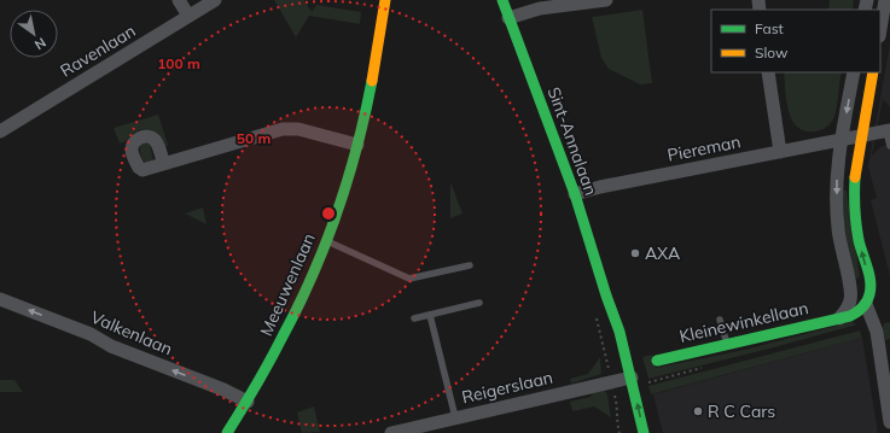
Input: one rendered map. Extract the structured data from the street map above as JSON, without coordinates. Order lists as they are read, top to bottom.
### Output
{
  "streets": {
    "street": [
      "Ravenlaan",
      "Sint-Annalaan",
      "Piereman",
      "Meeuwenlaan",
      "Kleinewinkellaan",
      "Valkenlaan",
      "Reigerslaan"
    ]
  },
  "crossings": [
    ["Sint-Annalaan", "Piereman"],
    ["Sint-Annalaan", "Reigerslaan"],
    ["Meeuwenlaan", "Valkenlaan"]
  ],
  "one_way": ["Valkenlaan"],
  "places": ["AXA", "R C Cars"],
  "legend": ["Fast", "Slow"],
  "north": "bottom right",
  "rings": ["100 m", "50 m"]
}
